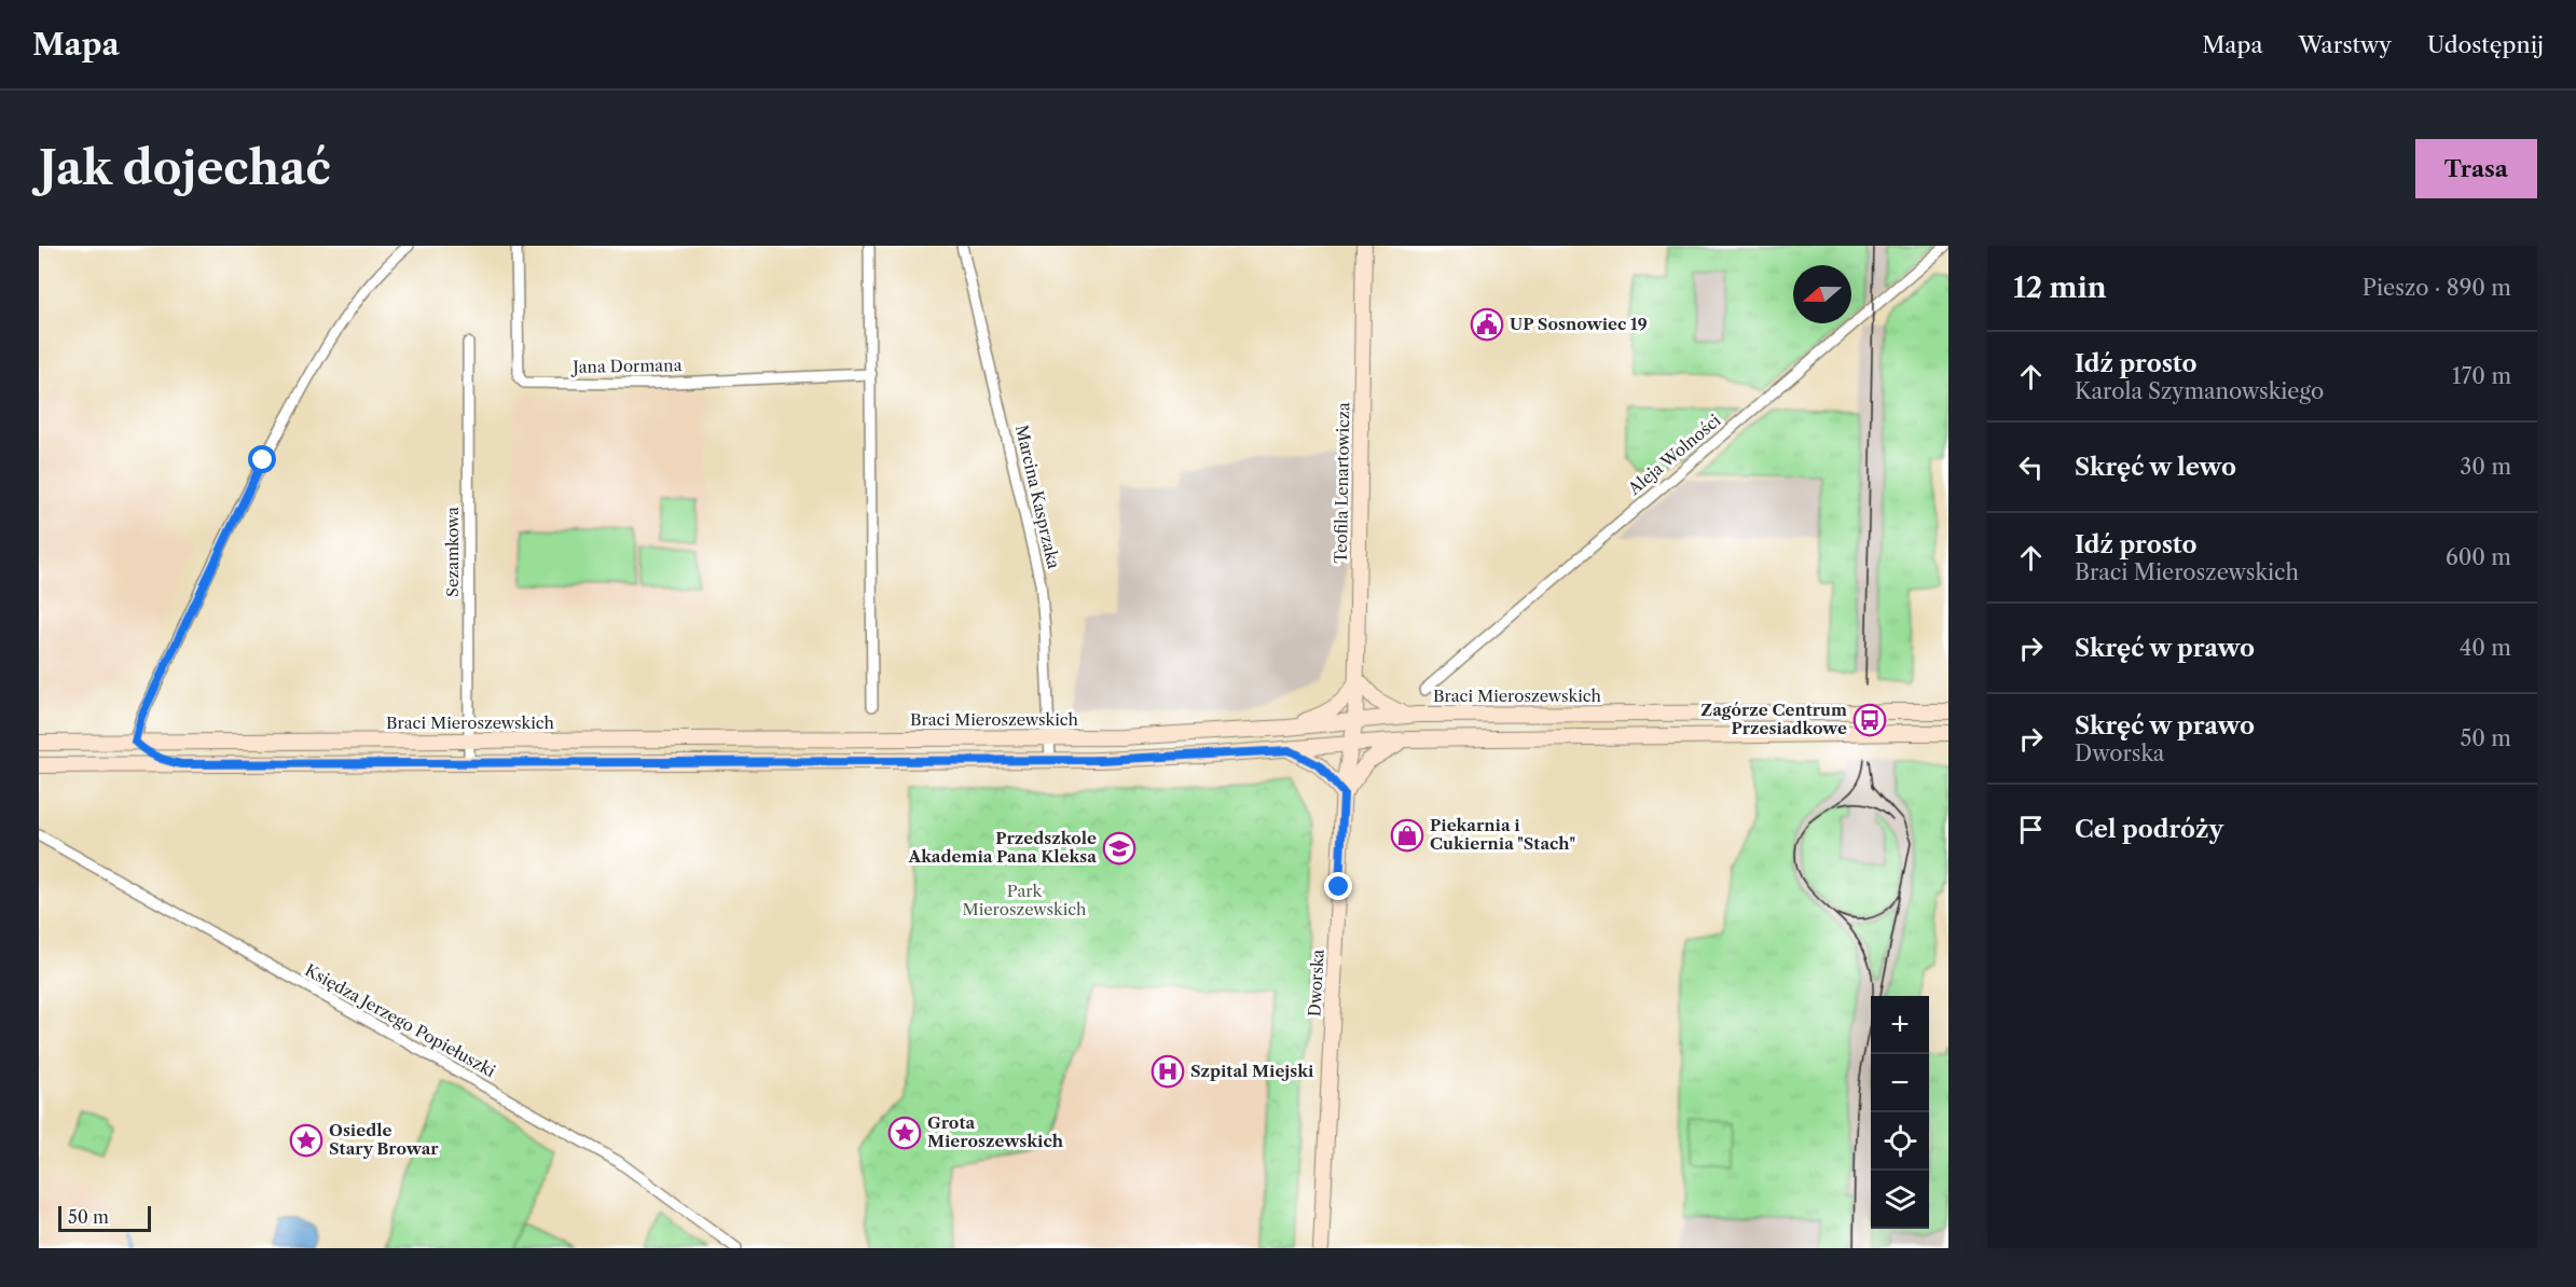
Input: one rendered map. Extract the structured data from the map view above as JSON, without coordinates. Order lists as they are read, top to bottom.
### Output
{
  "streets": {
    "main road": ["Teofila Lenartowicza", "Braci Mieroszewskich", "Dworska"],
    "street": [
      "Jana Dormana",
      "Aleja Wolności",
      "Marcina Kasprzaka",
      "Sezamkowa",
      "Księdza Jerzego Popiełuszki"
    ]
  },
  "crossings": [
    ["Teofila Lenartowicza", "Braci Mieroszewskich"],
    ["Teofila Lenartowicza", "Dworska"],
    ["Marcina Kasprzaka", "Braci Mieroszewskich"],
    ["Sezamkowa", "Braci Mieroszewskich"],
    ["Braci Mieroszewskich", "Dworska"]
  ],
  "parks": ["Park Mieroszewskich"],
  "places": {
    "public building": ["UP Sosnowiec 19"],
    "bus stop": ["Zagórze Centrum Przesiadkowe"],
    "shop": ["Piekarnia i Cukiernia \"Stach\""],
    "school or university": ["Przedszkole Akademia Pana Kleksa"],
    "hospital": ["Szpital Miejski"],
    "place": ["Grota Mieroszewskich", "Osiedle Stary Browar"]
  },
  "scale_bar": "50 m",
  "north": "left",
  "page": {
    "header": "Mapa",
    "nav": ["Mapa", "Warstwy", "Udostępnij"],
    "buttons": "Trasa",
    "title": "Jak dojechać",
    "heading": ["12 min", "Pieszo · 890 m"],
    "list": [
      ["Idź prosto", "Karola Szymanowskiego", "170 m"],
      ["Skręć w lewo", "30 m"],
      ["Idź prosto", "Braci Mieroszewskich", "600 m"],
      ["Skręć w prawo", "40 m"],
      ["Skręć w prawo", "Dworska", "50 m"],
      "Cel podróży"
    ],
    "map_buttons": ["+", "−"],
    "scale": "50 m"
  }
}
